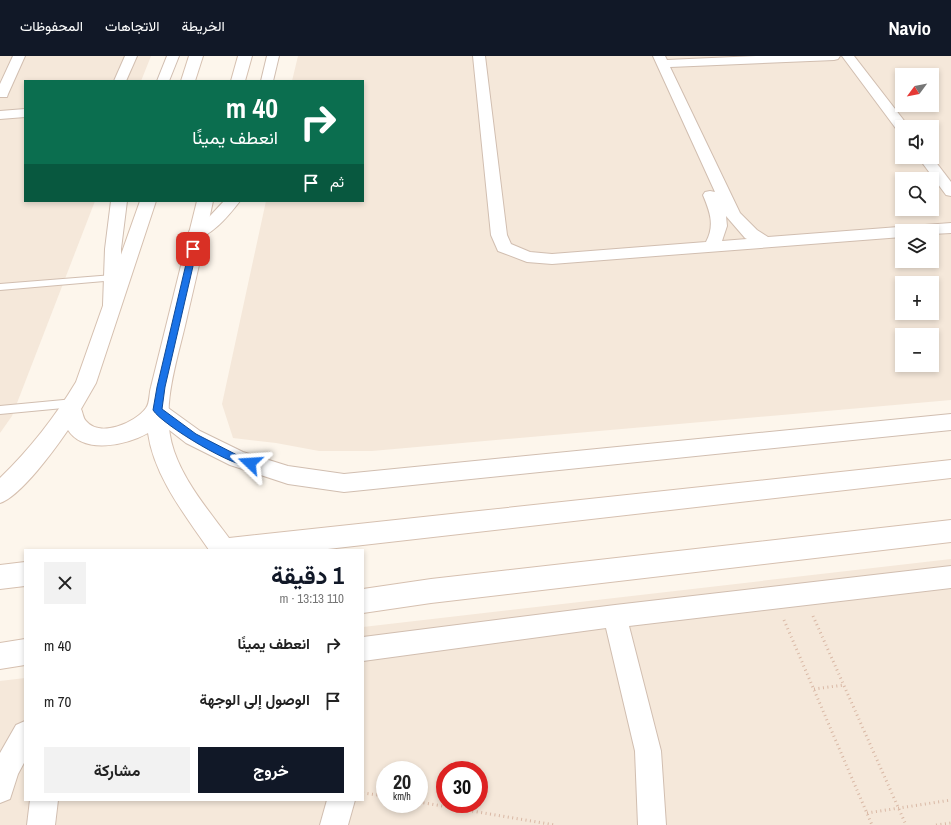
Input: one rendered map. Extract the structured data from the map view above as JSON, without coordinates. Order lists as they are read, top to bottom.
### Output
{
  "north": "bottom left",
  "page": {
    "header": "Navio",
    "nav": ["الخريطة", "الاتجاهات", "المحفوظات"],
    "map_buttons": ["+", "−"],
    "turn": ["40 m", "انعطف يمينًا"],
    "then": "ثم",
    "heading": ["1 دقيقة", "110 m · 13:13"],
    "list": [
      {
        "name": "انعطف يمينًا",
        "value": "40 m"
      },
      {
        "name": "الوصول إلى الوجهة",
        "value": "70 m"
      }
    ],
    "buttons": ["خروج", "مشاركة"],
    "speed": "20 km/h",
    "limit": "30"
  }
}
